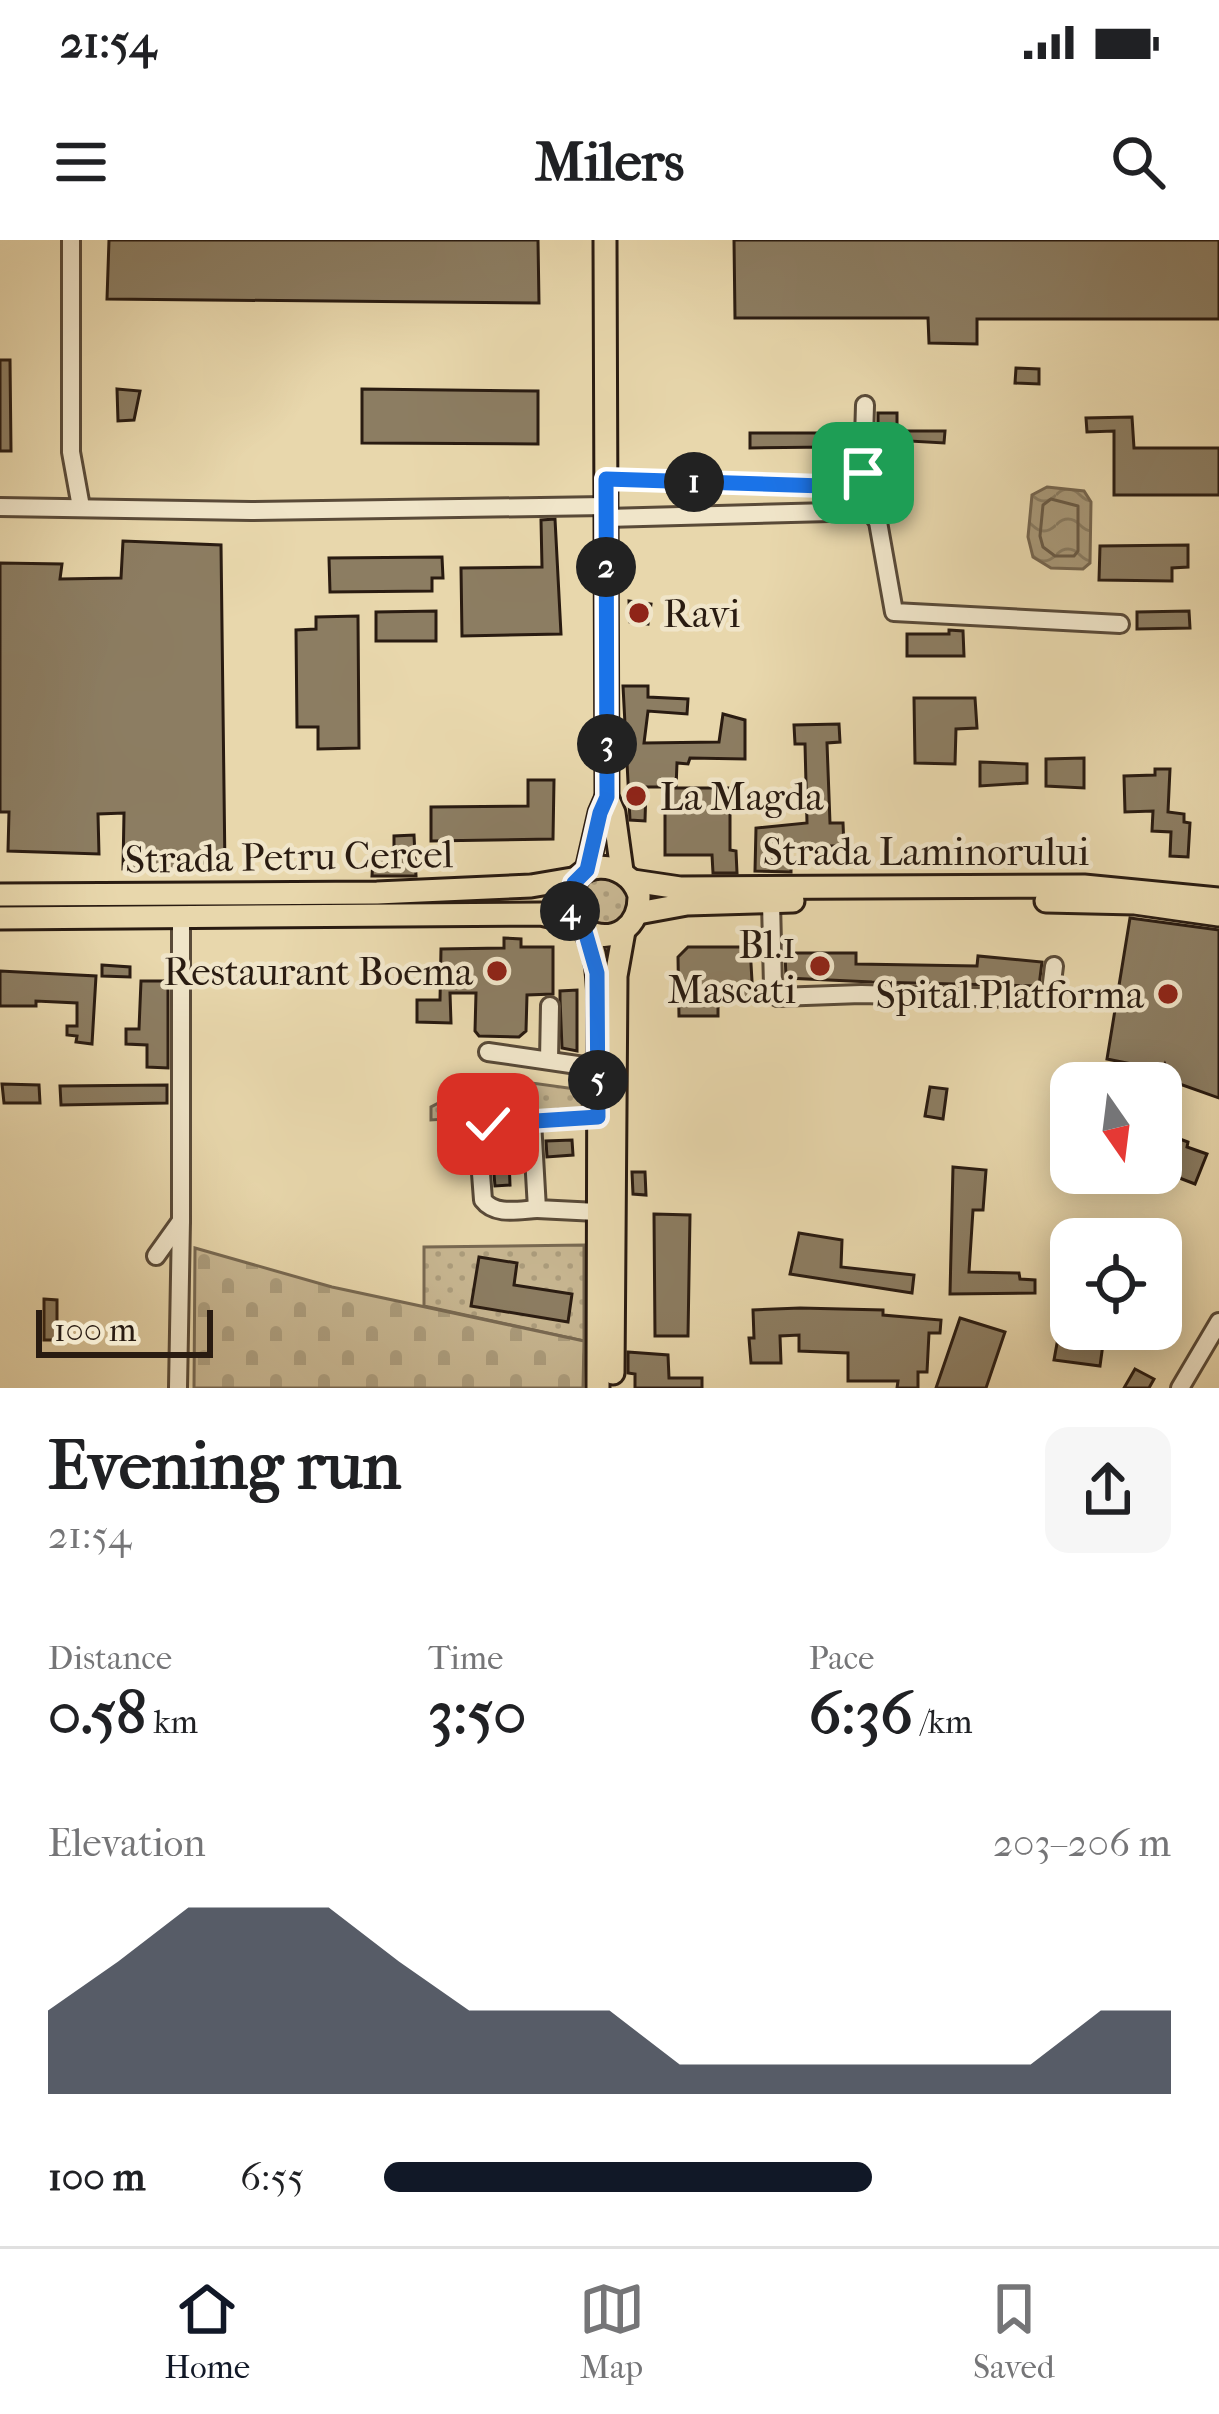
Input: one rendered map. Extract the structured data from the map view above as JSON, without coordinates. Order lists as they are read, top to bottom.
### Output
{
  "streets": {
    "main road": ["Strada Laminorului", "Strada Petru Cercel"]
  },
  "crossings": [
    ["Strada Laminorului", "Strada Petru Cercel"]
  ],
  "places": [
    "Ravi",
    "La Magda",
    "Bl.1 Mascati",
    "Restaurant Boema",
    "Spital Platforma"
  ],
  "scale_bar": "100 m",
  "north": "bottom",
  "page": {
    "status": "21:54",
    "header": "Milers",
    "pins": [
      "1",
      "2",
      "3",
      "4",
      "5"
    ],
    "scale": "100 m",
    "heading": ["Evening run", "21:54"],
    "stats": [
      ["Distance", "0.58 km"],
      ["Time", "3:50"],
      ["Pace", "6:36 /km"]
    ],
    "chart": ["Elevation", "203–206 m"],
    "list": [
      {
        "name": "100 m",
        "note": "6:55"
      }
    ],
    "tabs": ["Home", "Map", "Saved"]
  }
}
